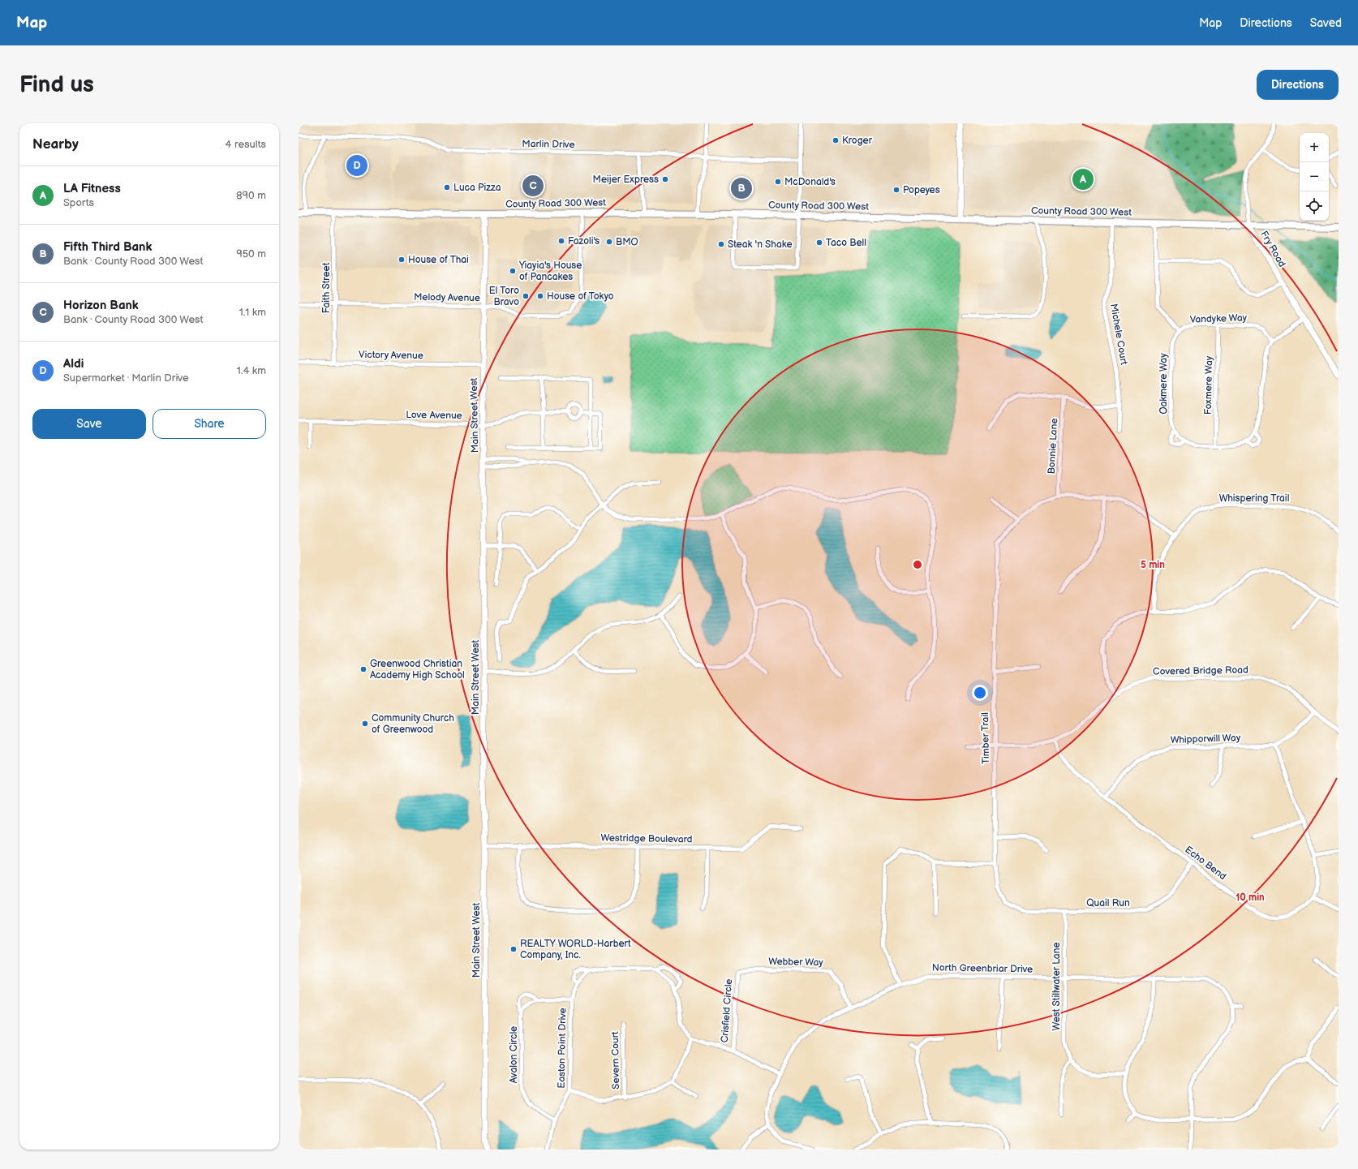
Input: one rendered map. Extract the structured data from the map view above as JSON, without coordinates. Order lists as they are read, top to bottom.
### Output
{
  "streets": {
    "main road": ["County Road 300 West", "Fry Road", "Main Street West"],
    "street": [
      "Marlin Drive",
      "Faith Street",
      "Melody Avenue",
      "Vandyke Way",
      "Michele Court",
      "Victory Avenue",
      "Oakmere Way",
      "Foxmere Way",
      "Love Avenue",
      "Bonnie Lane",
      "Whispering Trail",
      "Covered Bridge Road",
      "Timber Trail",
      "Whipporwill Way",
      "Westridge Boulevard",
      "Echo Bend",
      "Quail Run",
      "Webber Way",
      "North Greenbriar Drive",
      "West Stillwater Lane",
      "Crisfield Circle",
      "Easton Point Drive",
      "Avalon Circle",
      "Severn Court"
    ]
  },
  "crossings": [
    ["County Road 300 West", "Fry Road"],
    ["County Road 300 West", "Faith Street"],
    ["County Road 300 West", "Melody Avenue"],
    ["County Road 300 West", "Michele Court"],
    ["County Road 300 West", "Main Street West"],
    ["Faith Street", "Melody Avenue"],
    ["Faith Street", "Victory Avenue"],
    ["Melody Avenue", "Main Street West"],
    ["Vandyke Way", "Oakmere Way"],
    ["Vandyke Way", "Foxmere Way"],
    ["Victory Avenue", "Main Street West"],
    ["Love Avenue", "Main Street West"],
    ["Main Street West", "Westridge Boulevard"],
    ["Bonnie Lane", "Timber Trail"],
    ["Covered Bridge Road", "Timber Trail"],
    ["Covered Bridge Road", "Whipporwill Way"],
    ["Covered Bridge Road", "Echo Bend"],
    ["Timber Trail", "Quail Run"],
    ["Whipporwill Way", "Echo Bend"],
    ["Echo Bend", "Quail Run"],
    ["Quail Run", "West Stillwater Lane"],
    ["Webber Way", "North Greenbriar Drive"],
    ["Webber Way", "Crisfield Circle"],
    ["North Greenbriar Drive", "West Stillwater Lane"],
    ["Easton Point Drive", "Avalon Circle"]
  ],
  "places": [
    "Kroger",
    "Meijer Express",
    "McDonald's",
    "Luca Pizza",
    "Popeyes",
    "Fazoli's",
    "BMO",
    "Taco Bell",
    "Steak 'n Shake",
    "House of Thai",
    "Yiayia's House of Pancakes",
    "El Toro Bravo",
    "House of Tokyo",
    "Greenwood Christian Academy High School",
    "Community Church of Greenwood",
    "REALTY WORLD-Harbert Company, Inc."
  ],
  "page": {
    "header": "Map",
    "nav": ["Map", "Directions", "Saved"],
    "buttons": [
      "Directions",
      ["Save", "Share"]
    ],
    "title": "Find us",
    "heading": ["Nearby", "4 results"],
    "map_buttons": ["+", "−"],
    "pins": [
      "D",
      "A",
      "C",
      "B"
    ],
    "list": [
      {
        "mark": "A",
        "name": "LA Fitness",
        "note": "Sports",
        "value": "890 m"
      },
      {
        "mark": "B",
        "name": "Fifth Third Bank",
        "note": "Bank · County Road 300 West",
        "value": "950 m"
      },
      {
        "mark": "C",
        "name": "Horizon Bank",
        "note": "Bank · County Road 300 West",
        "value": "1.1 km"
      },
      {
        "mark": "D",
        "name": "Aldi",
        "note": "Supermarket · Marlin Drive",
        "value": "1.4 km"
      }
    ]
  },
  "rings": ["5 min", "10 min"]
}
